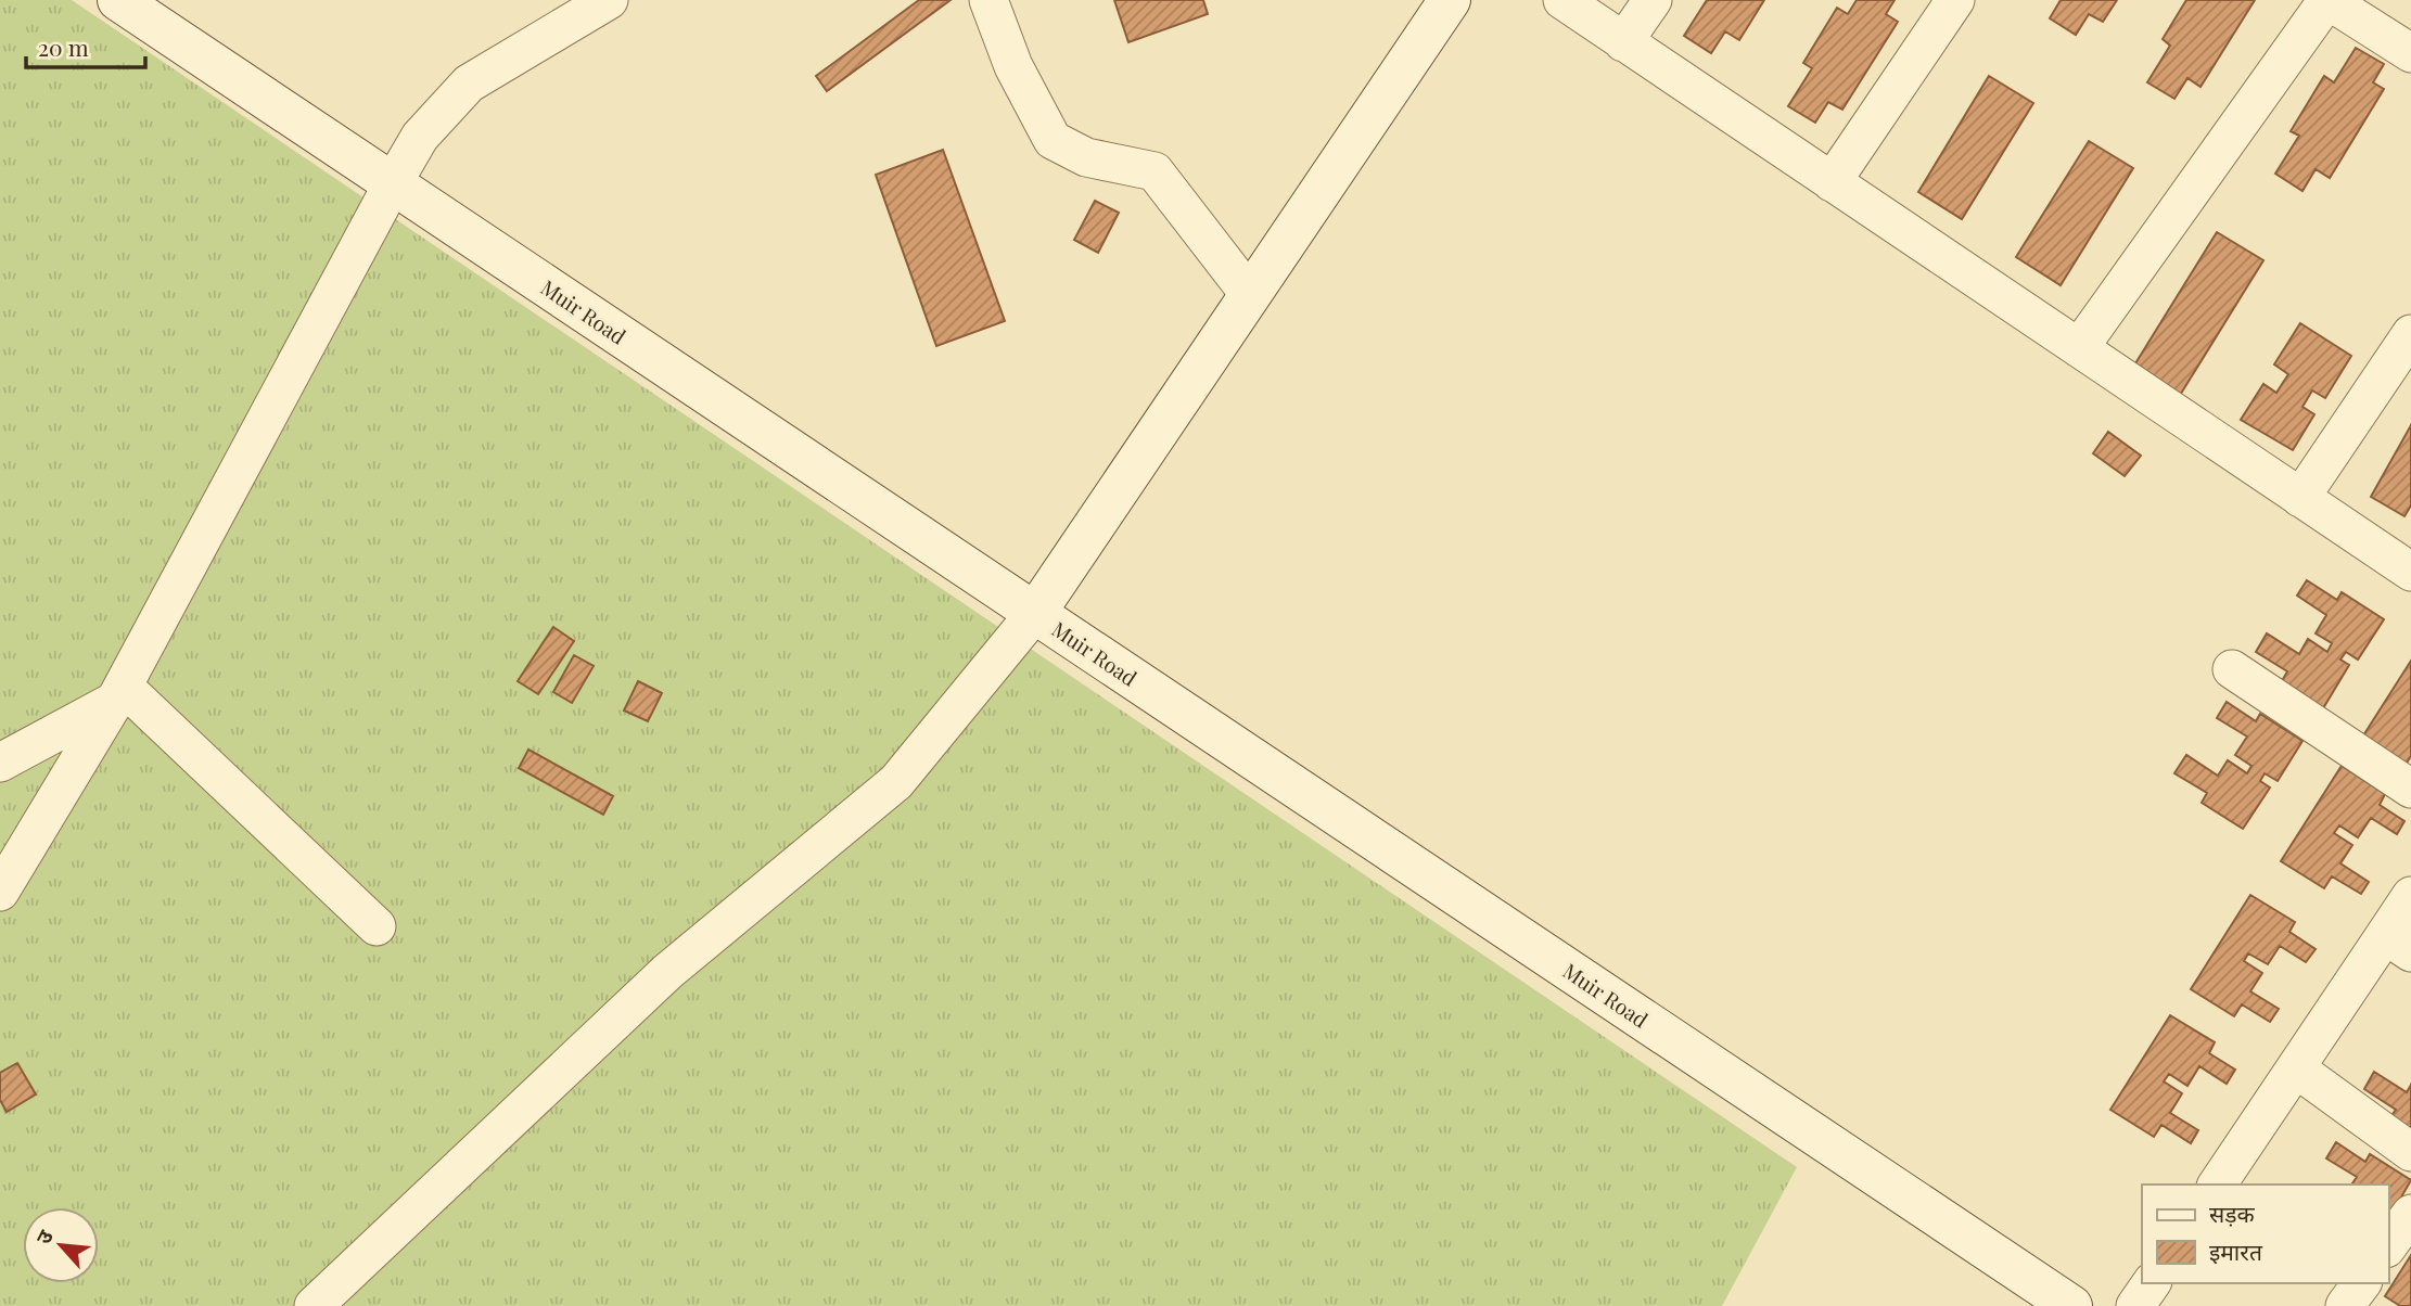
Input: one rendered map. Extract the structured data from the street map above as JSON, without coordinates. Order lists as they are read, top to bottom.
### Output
{
  "streets": {
    "main road": ["Muir Road"]
  },
  "legend": ["सड़क", "इमारत"],
  "scale_bar": "20 m",
  "north": "top left"
}
